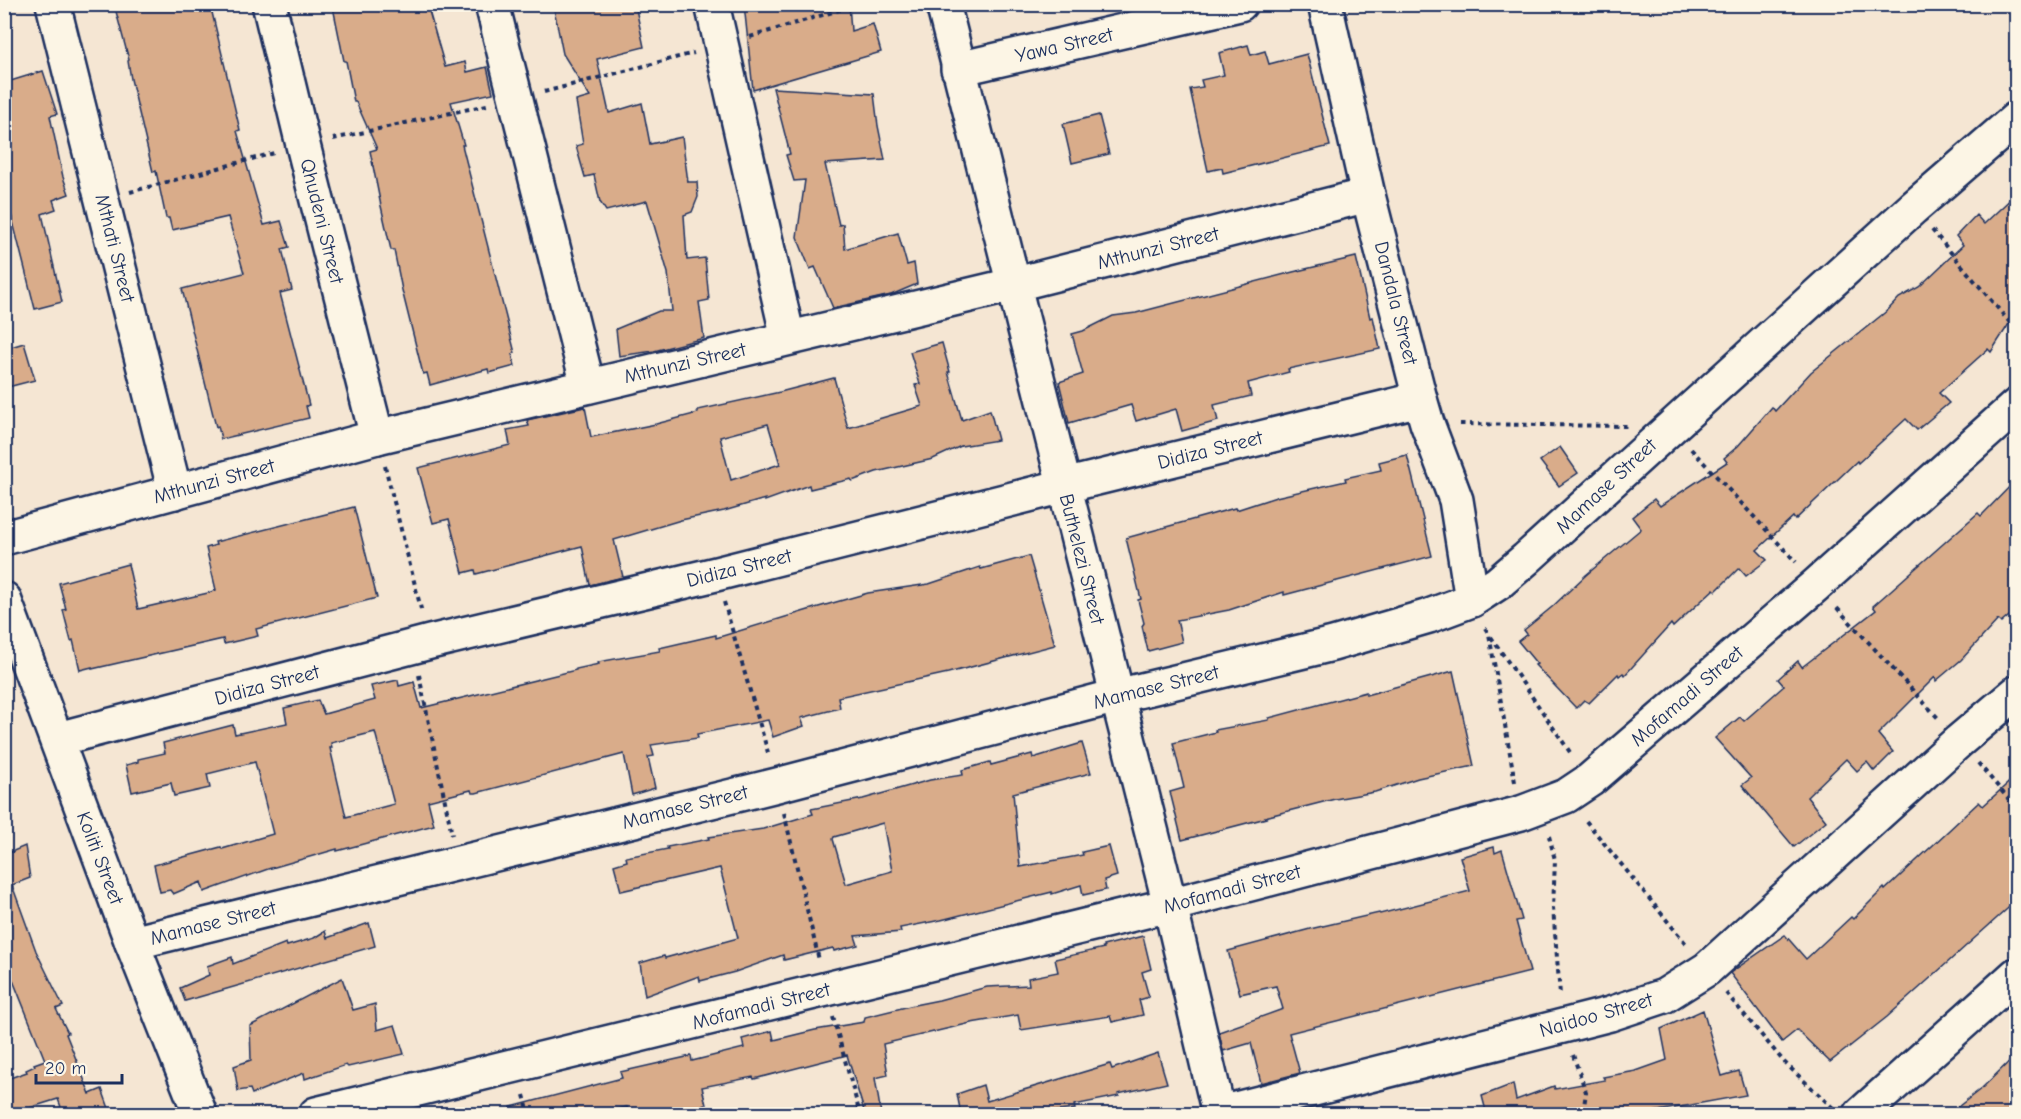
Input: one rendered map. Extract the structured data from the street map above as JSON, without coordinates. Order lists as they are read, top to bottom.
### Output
{
  "streets": {
    "street": [
      "Yawa Street",
      "Qhudeni Street",
      "Mthati Street",
      "Mthunzi Street",
      "Dandala Street",
      "Didiza Street",
      "Mamase Street",
      "Buthelezi Street",
      "Mofamadi Street",
      "Koliti Street",
      "Naidoo Street"
    ]
  },
  "crossings": [
    ["Yawa Street", "Buthelezi Street"],
    ["Qhudeni Street", "Mthunzi Street"],
    ["Mthati Street", "Mthunzi Street"],
    ["Mthunzi Street", "Dandala Street"],
    ["Mthunzi Street", "Buthelezi Street"],
    ["Dandala Street", "Didiza Street"],
    ["Dandala Street", "Mamase Street"],
    ["Didiza Street", "Buthelezi Street"],
    ["Didiza Street", "Koliti Street"],
    ["Mamase Street", "Buthelezi Street"],
    ["Mamase Street", "Koliti Street"],
    ["Buthelezi Street", "Mofamadi Street"],
    ["Buthelezi Street", "Naidoo Street"]
  ],
  "scale_bar": "20 m"
}
